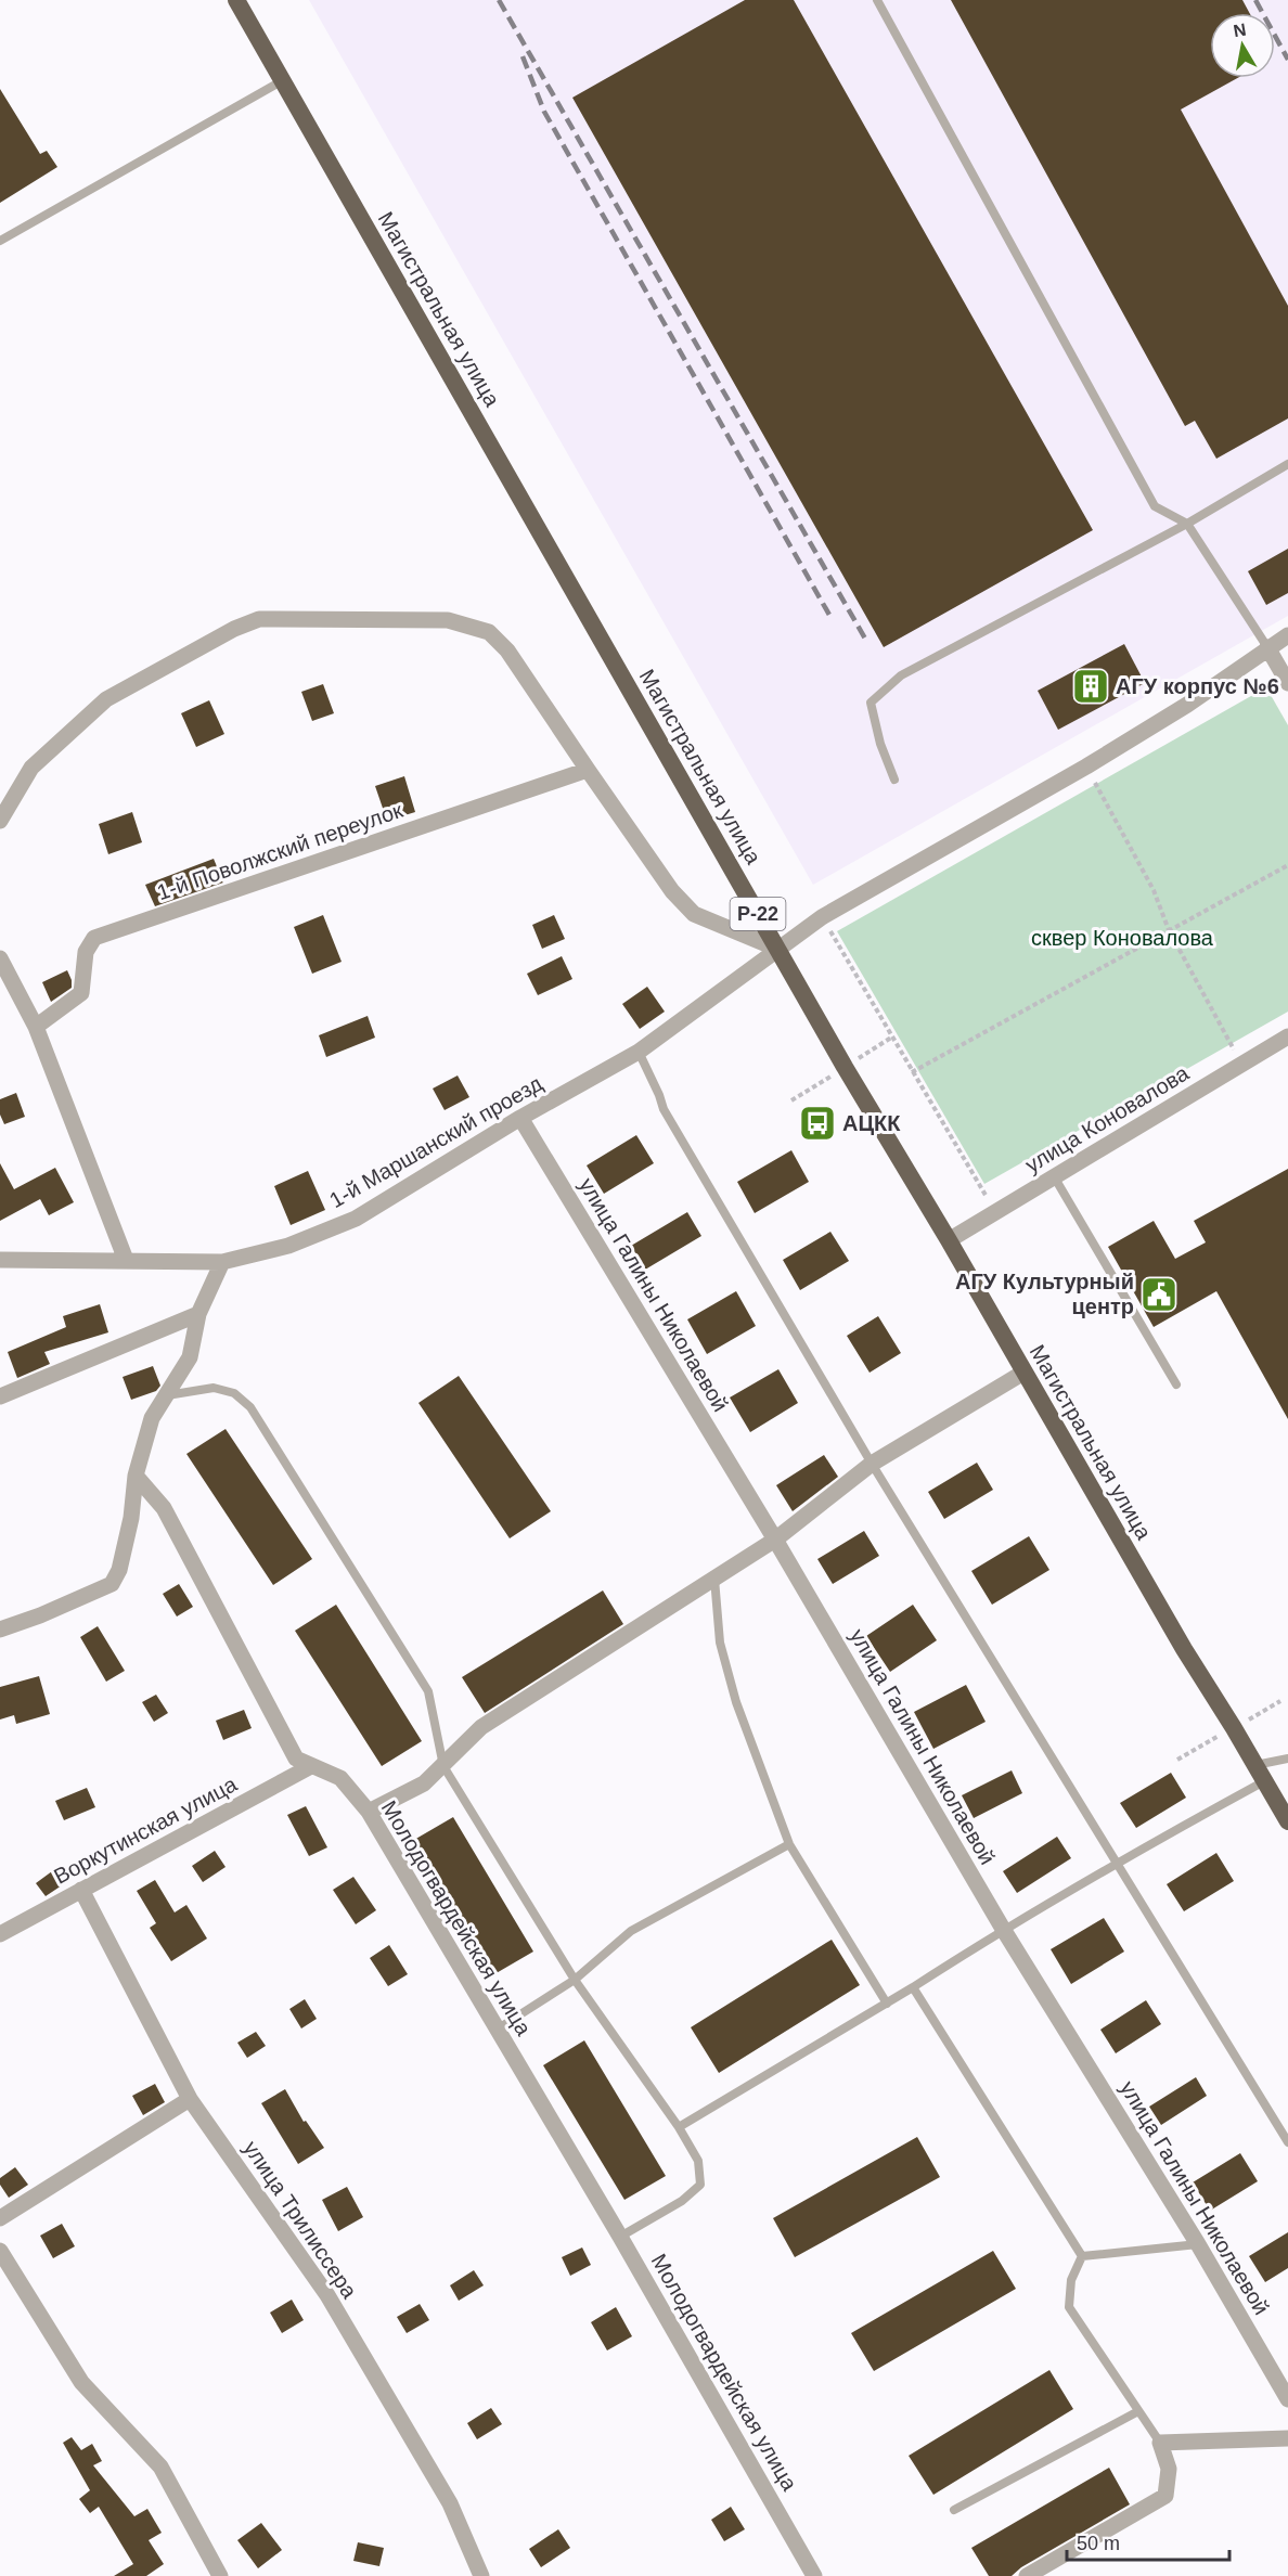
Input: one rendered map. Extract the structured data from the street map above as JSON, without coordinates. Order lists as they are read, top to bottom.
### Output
{
  "streets": {
    "highway": ["Магистральная улица", "Р-22"],
    "street": [
      "1-й Поволжский переулок",
      "улица Коновалова",
      "1-й Маршанский проезд",
      "улица Галины Николаевой",
      "Воркутинская улица",
      "Молодогвардейская улица",
      "улица Трилиссера"
    ]
  },
  "crossings": [
    ["Магистральная улица", "улица Коновалова"],
    ["Магистральная улица", "1-й Маршанский проезд"],
    ["1-й Маршанский проезд", "улица Галины Николаевой"],
    ["Воркутинская улица", "Молодогвардейская улица"],
    ["Воркутинская улица", "улица Трилиссера"]
  ],
  "parks": ["сквер Коновалова"],
  "places": {
    "building": ["АГУ корпус №6"],
    "bus stop": ["АЦКК"],
    "public building": ["АГУ Культурный центр"]
  },
  "scale_bar": "50 m",
  "north": "top"
}
